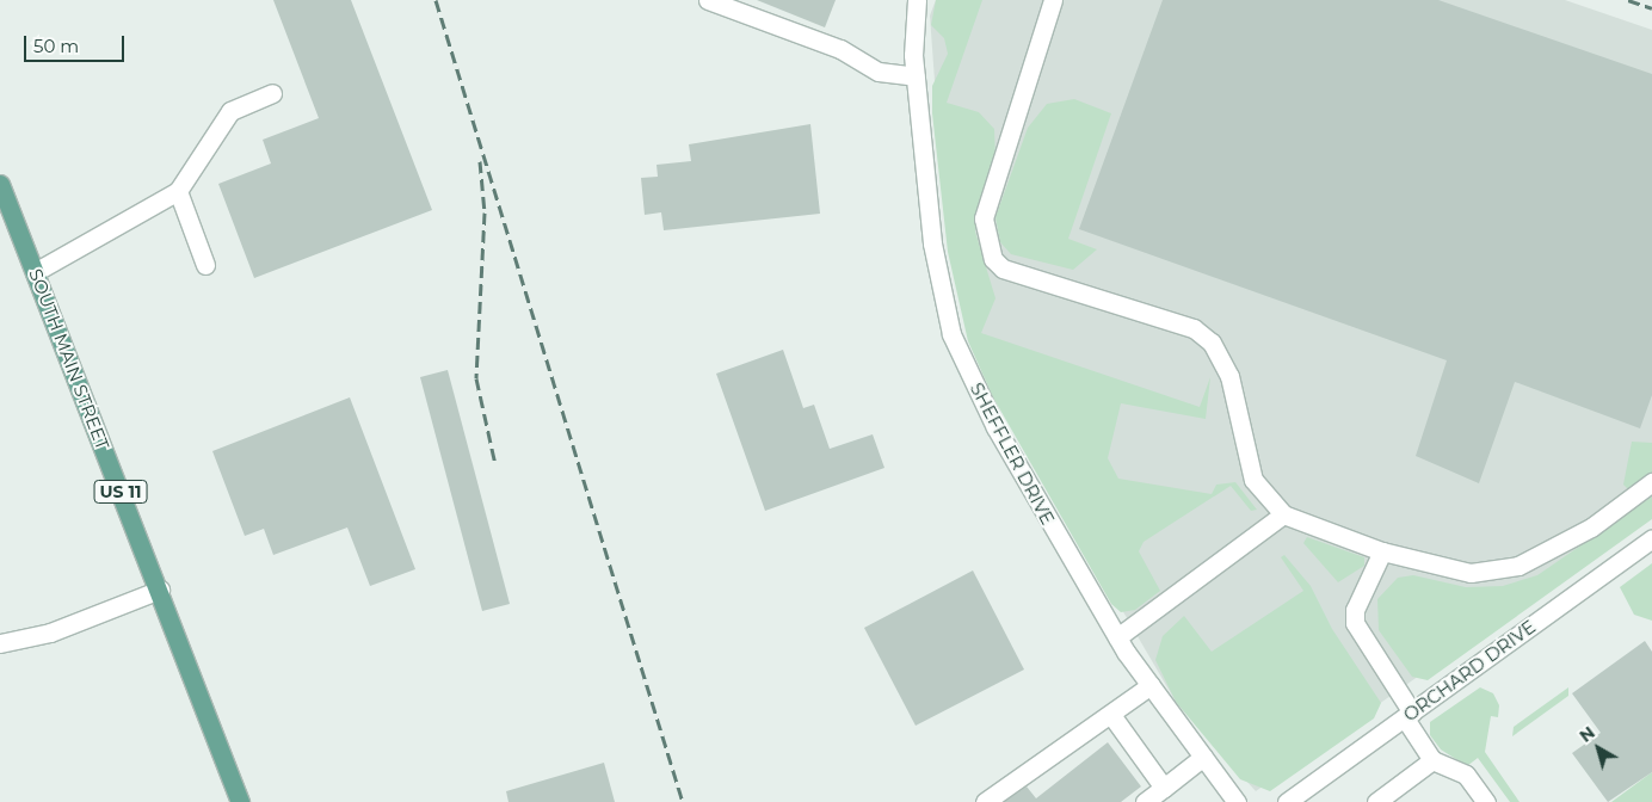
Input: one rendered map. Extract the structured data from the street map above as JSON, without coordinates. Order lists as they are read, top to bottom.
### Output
{
  "streets": {
    "main road": ["SOUTH MAIN STREET", "US 11"],
    "street": ["SHEFFLER DRIVE", "ORCHARD DRIVE"]
  },
  "scale_bar": "50 m",
  "north": "top left"
}
